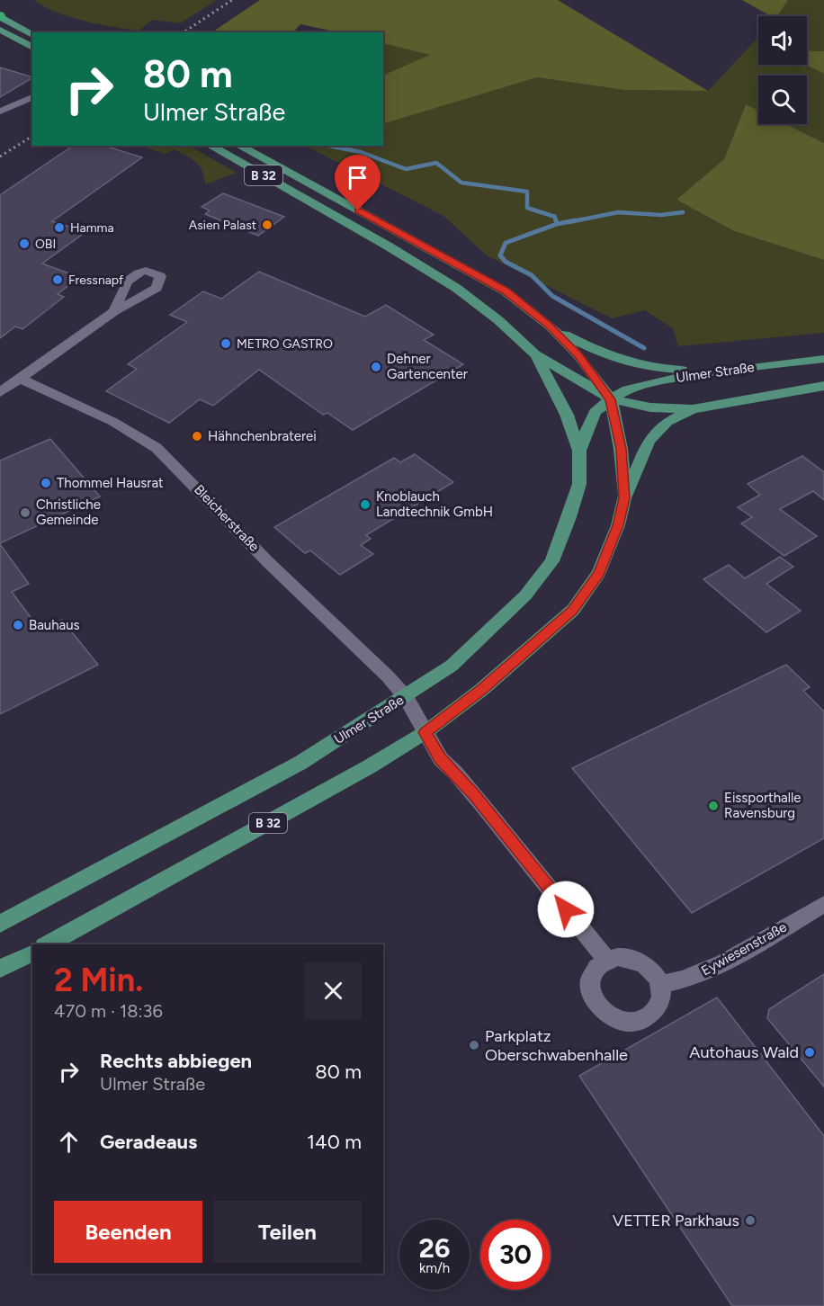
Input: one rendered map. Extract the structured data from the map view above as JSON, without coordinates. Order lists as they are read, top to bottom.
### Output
{
  "streets": {
    "main road": ["B 32", "Ulmer Straße"],
    "street": ["Bleicherstraße", "Eywiesenstraße"]
  },
  "crossings": [
    ["B 32", "Ulmer Straße"],
    ["B 32", "Bleicherstraße"],
    ["Ulmer Straße", "Bleicherstraße"]
  ],
  "places": [
    "Asien Palast",
    "Hamma",
    "OBI",
    "Fressnapf",
    "METRO GASTRO",
    "Dehner Gartencenter",
    "Hähnchenbraterei",
    "Thommel Hausrat",
    "Knoblauch Landtechnik GmbH",
    "Christliche Gemeinde",
    "Bauhaus",
    "Eissporthalle Ravensburg",
    "Parkplatz Oberschwabenhalle",
    "Autohaus Wald",
    "VETTER Parkhaus"
  ],
  "page": {
    "turn": ["80 m", "Ulmer Straße"],
    "heading": ["2 Min.", "470 m · 18:36"],
    "list": [
      {
        "name": "Rechts abbiegen",
        "note": "Ulmer Straße",
        "value": "80 m"
      },
      {
        "name": "Geradeaus",
        "value": "140 m"
      }
    ],
    "buttons": ["Beenden", "Teilen"],
    "speed": "26 km/h",
    "limit": "30"
  }
}
